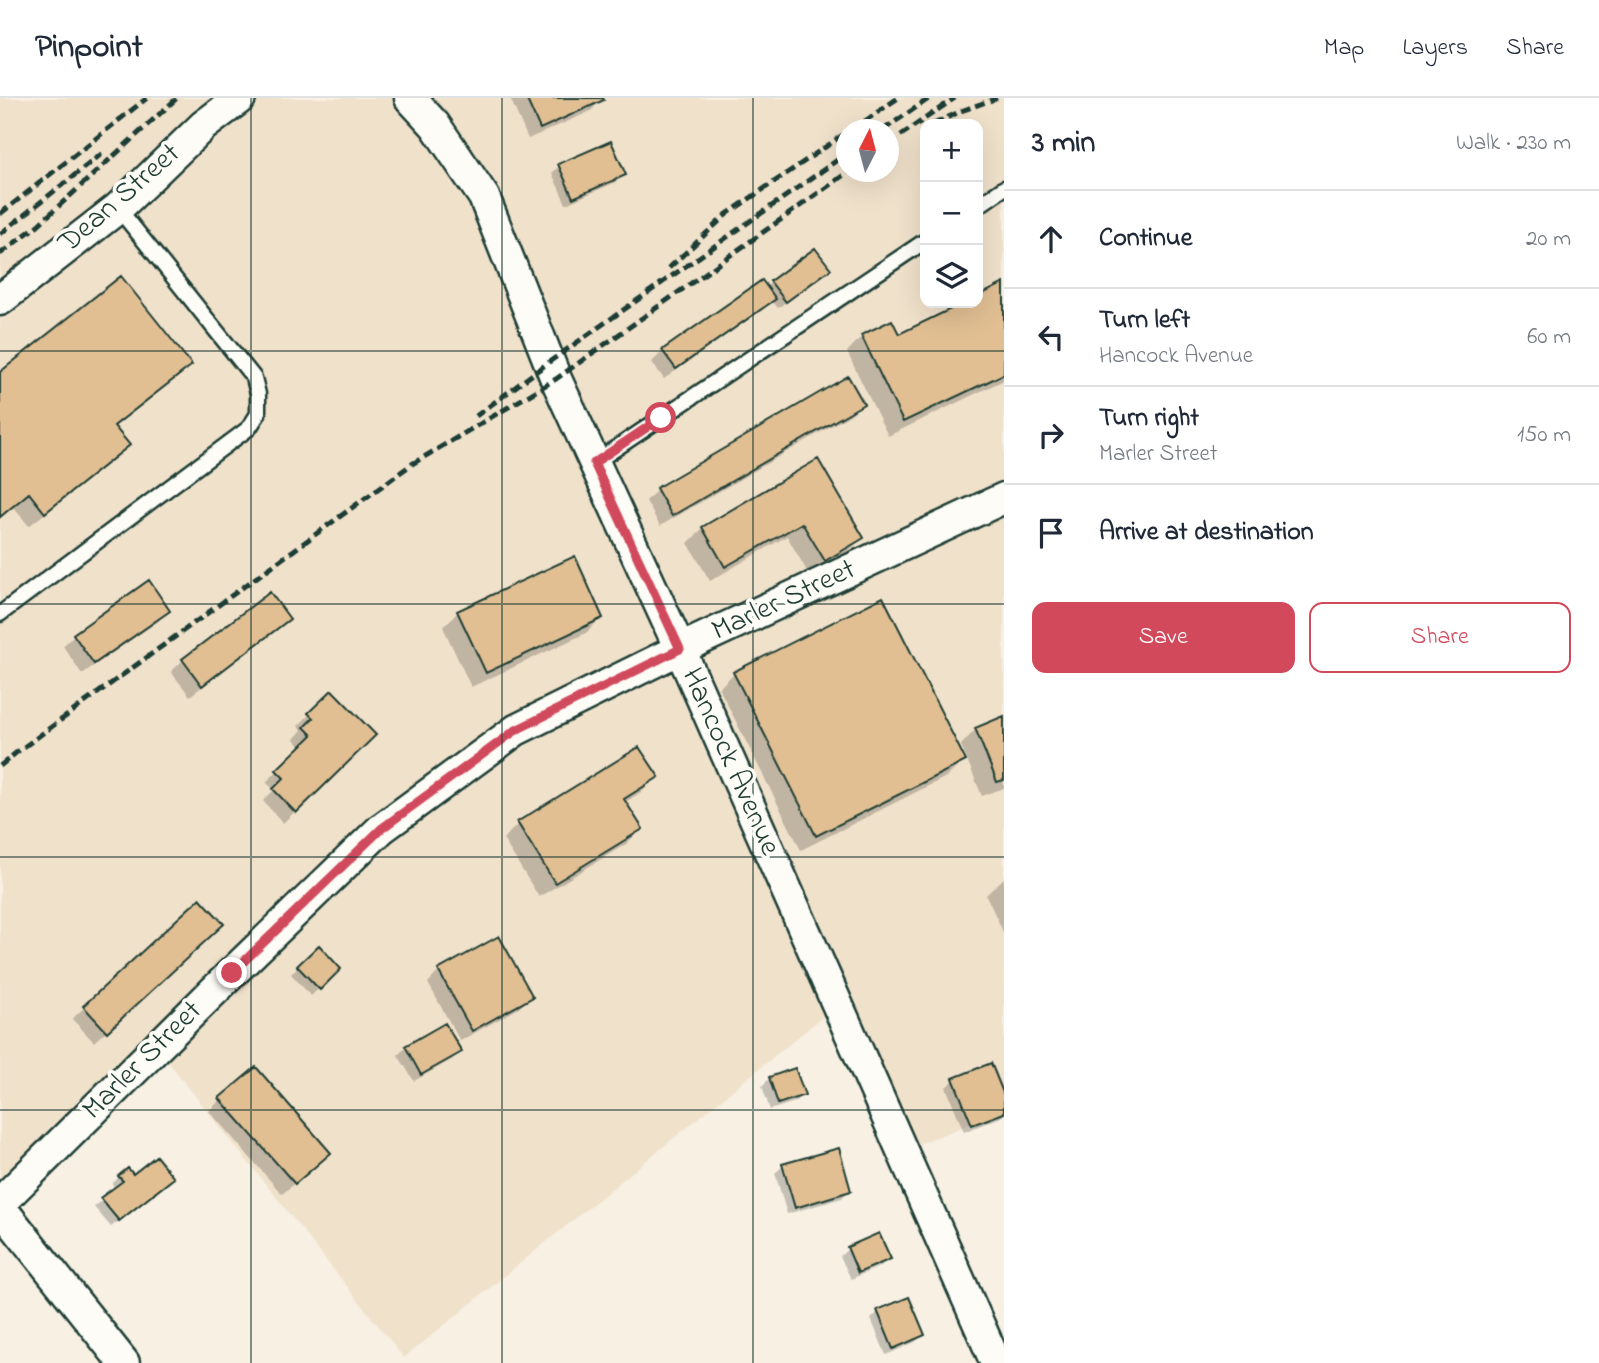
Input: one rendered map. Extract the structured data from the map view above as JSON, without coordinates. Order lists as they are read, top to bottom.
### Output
{
  "streets": {
    "street": ["Dean Street", "Marler Street", "Hancock Avenue"]
  },
  "crossings": [
    ["Marler Street", "Hancock Avenue"]
  ],
  "north": "top",
  "page": {
    "header": "Pinpoint",
    "nav": ["Map", "Layers", "Share"],
    "heading": ["3 min", "Walk · 230 m"],
    "map_buttons": ["+", "−"],
    "list": [
      ["Continue", "20 m"],
      ["Turn left", "Hancock Avenue", "60 m"],
      ["Turn right", "Marler Street", "150 m"],
      "Arrive at destination"
    ],
    "buttons": ["Save", "Share"]
  }
}
